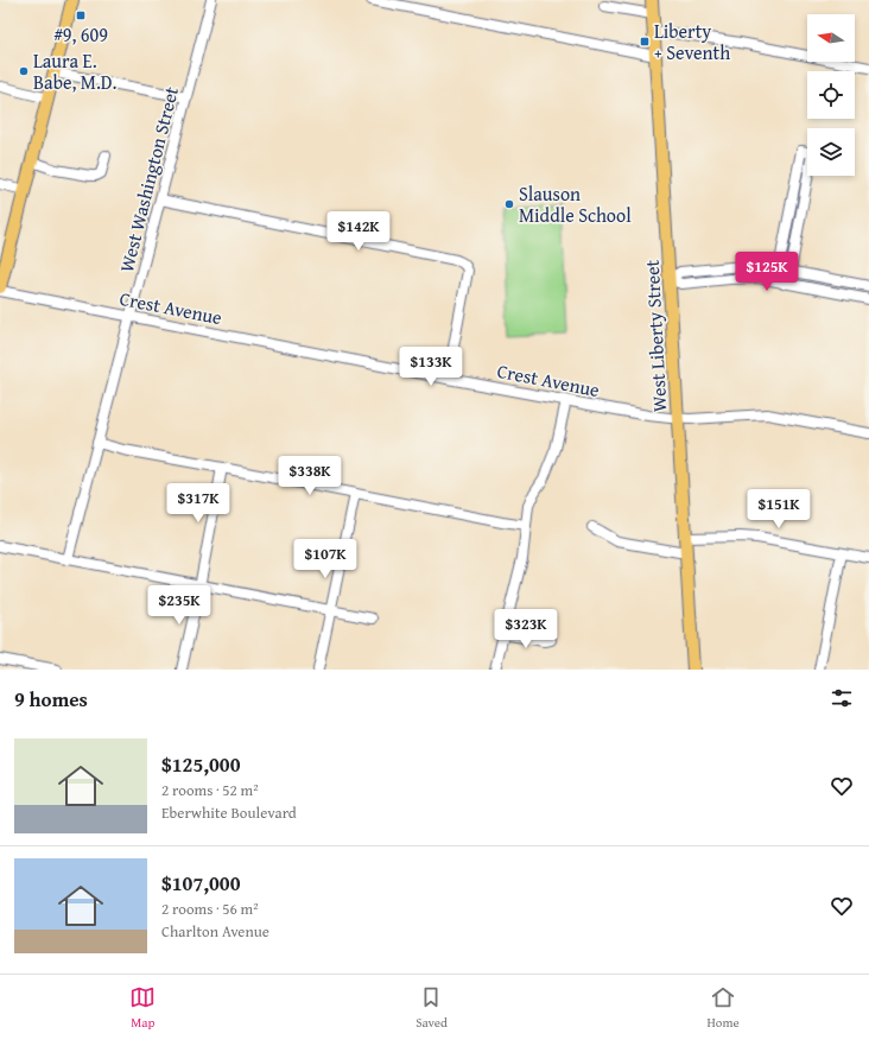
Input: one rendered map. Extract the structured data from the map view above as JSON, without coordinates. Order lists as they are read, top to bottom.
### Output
{
  "streets": {
    "main road": ["West Liberty Street"],
    "street": ["West Washington Street", "Crest Avenue"]
  },
  "crossings": [
    ["West Washington Street", "Crest Avenue"],
    ["Crest Avenue", "West Liberty Street"]
  ],
  "places": {
    "transit": ["#9, 609", "Liberty + Seventh"],
    "other": ["Laura E. Babe, M.D.", "Slauson Middle School"]
  },
  "north": "left",
  "page": {
    "price": [
      "$142K",
      "$125K",
      "$133K",
      "$338K",
      "$317K",
      "$151K",
      "$107K",
      "$235K",
      "$323K"
    ],
    "heading": "9 homes",
    "list": [
      {
        "name": "$125,000",
        "note": "2 rooms · 52 m² · Eberwhite Boulevard"
      },
      {
        "name": "$107,000",
        "note": "2 rooms · 56 m² · Charlton Avenue"
      }
    ],
    "tabs": ["Map", "Saved", "Home"]
  }
}
